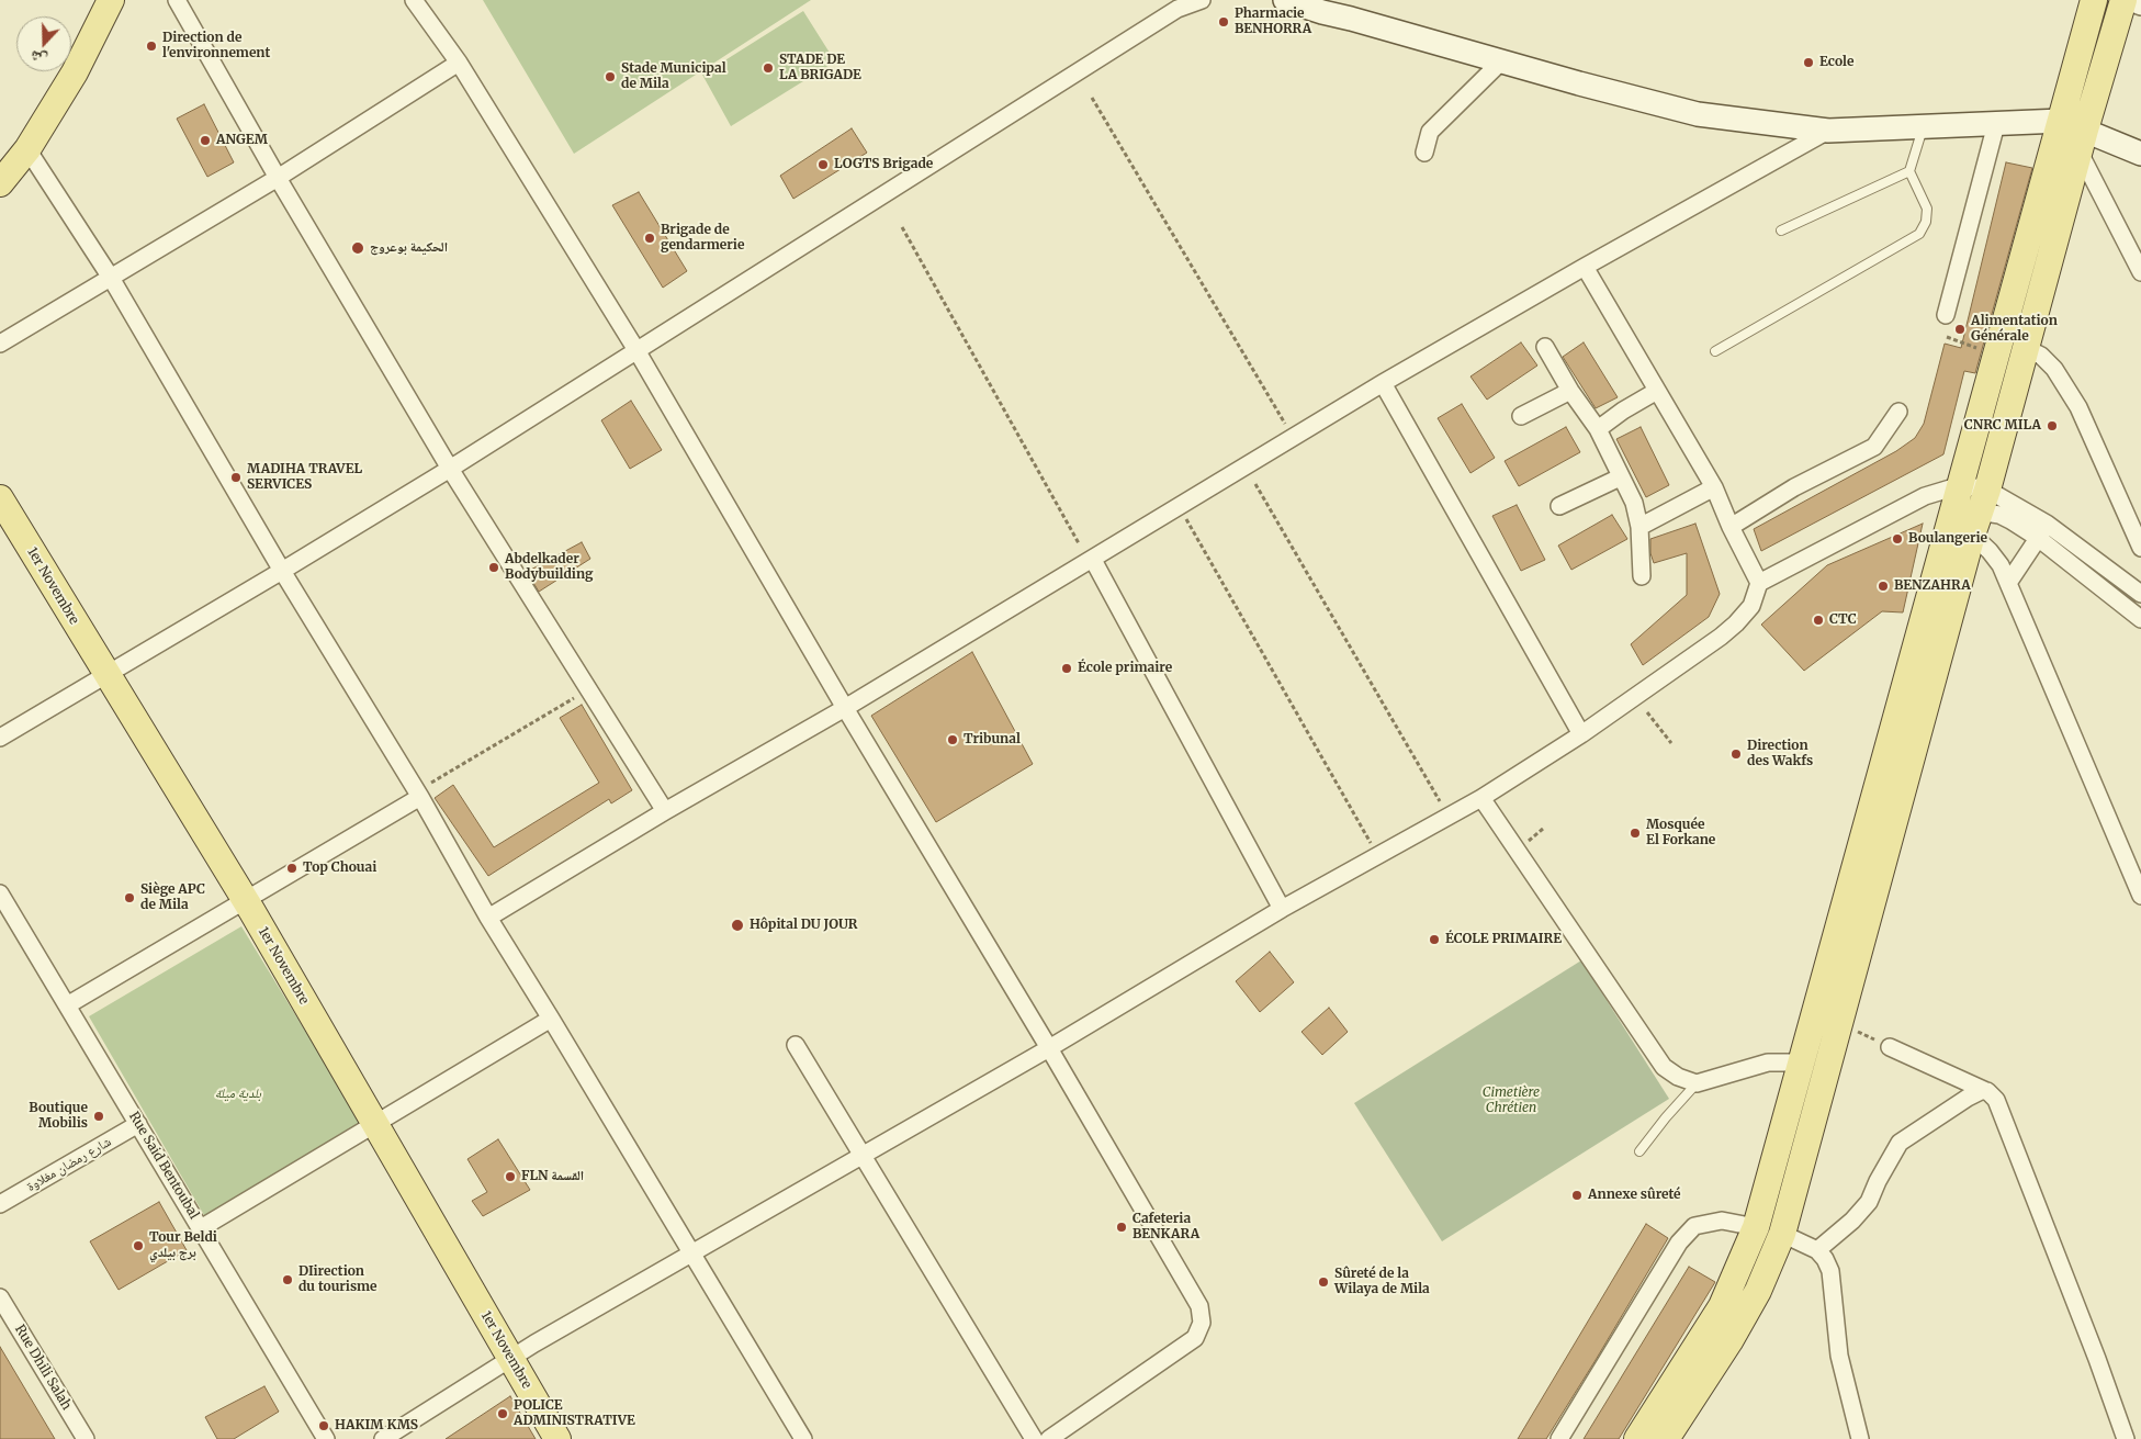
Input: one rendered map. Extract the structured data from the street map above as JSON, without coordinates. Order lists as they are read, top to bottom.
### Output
{
  "streets": {
    "main road": ["1er Novembre"],
    "street": ["شارع رمضان مغلاوة", "Rue Said Bentoubal", "Rue Dhili Salah"]
  },
  "crossings": [
    ["شارع رمضان مغلاوة", "Rue Said Bentoubal"]
  ],
  "parks": ["Cimetière Chrétien", "بلدية ميلة"],
  "places": [
    "Pharmacie BENHORRA",
    "Direction de l'environnement",
    "Ecole",
    "STADE DE LA BRIGADE",
    "Stade Municipal de Mila",
    "ANGEM",
    "LOGTS Brigade",
    "Brigade de gendarmerie",
    "الحكيمة بوعروج",
    "Alimentation Générale",
    "CNRC MILA",
    "MADIHA TRAVEL SERVICES",
    "Boulangerie",
    "Abdelkader Bodybuilding",
    "BENZAHRA",
    "CTC",
    "École primaire",
    "Tribunal",
    "Direction des Wakfs",
    "Mosquée El Forkane",
    "Top Chouai",
    "Siège APC de Mila",
    "Hôpital DU JOUR",
    "ÉCOLE PRIMAIRE",
    "Boutique Mobilis",
    "FLN القسمة",
    "Annexe sûreté",
    "Cafeteria BENKARA",
    "Tour Beldi برج بيلدي",
    "DIirection du tourisme",
    "Sûreté de la Wilaya de Mila",
    "POLICE ADMINISTRATIVE",
    "HAKIM KMS"
  ],
  "north": "bottom"
}
